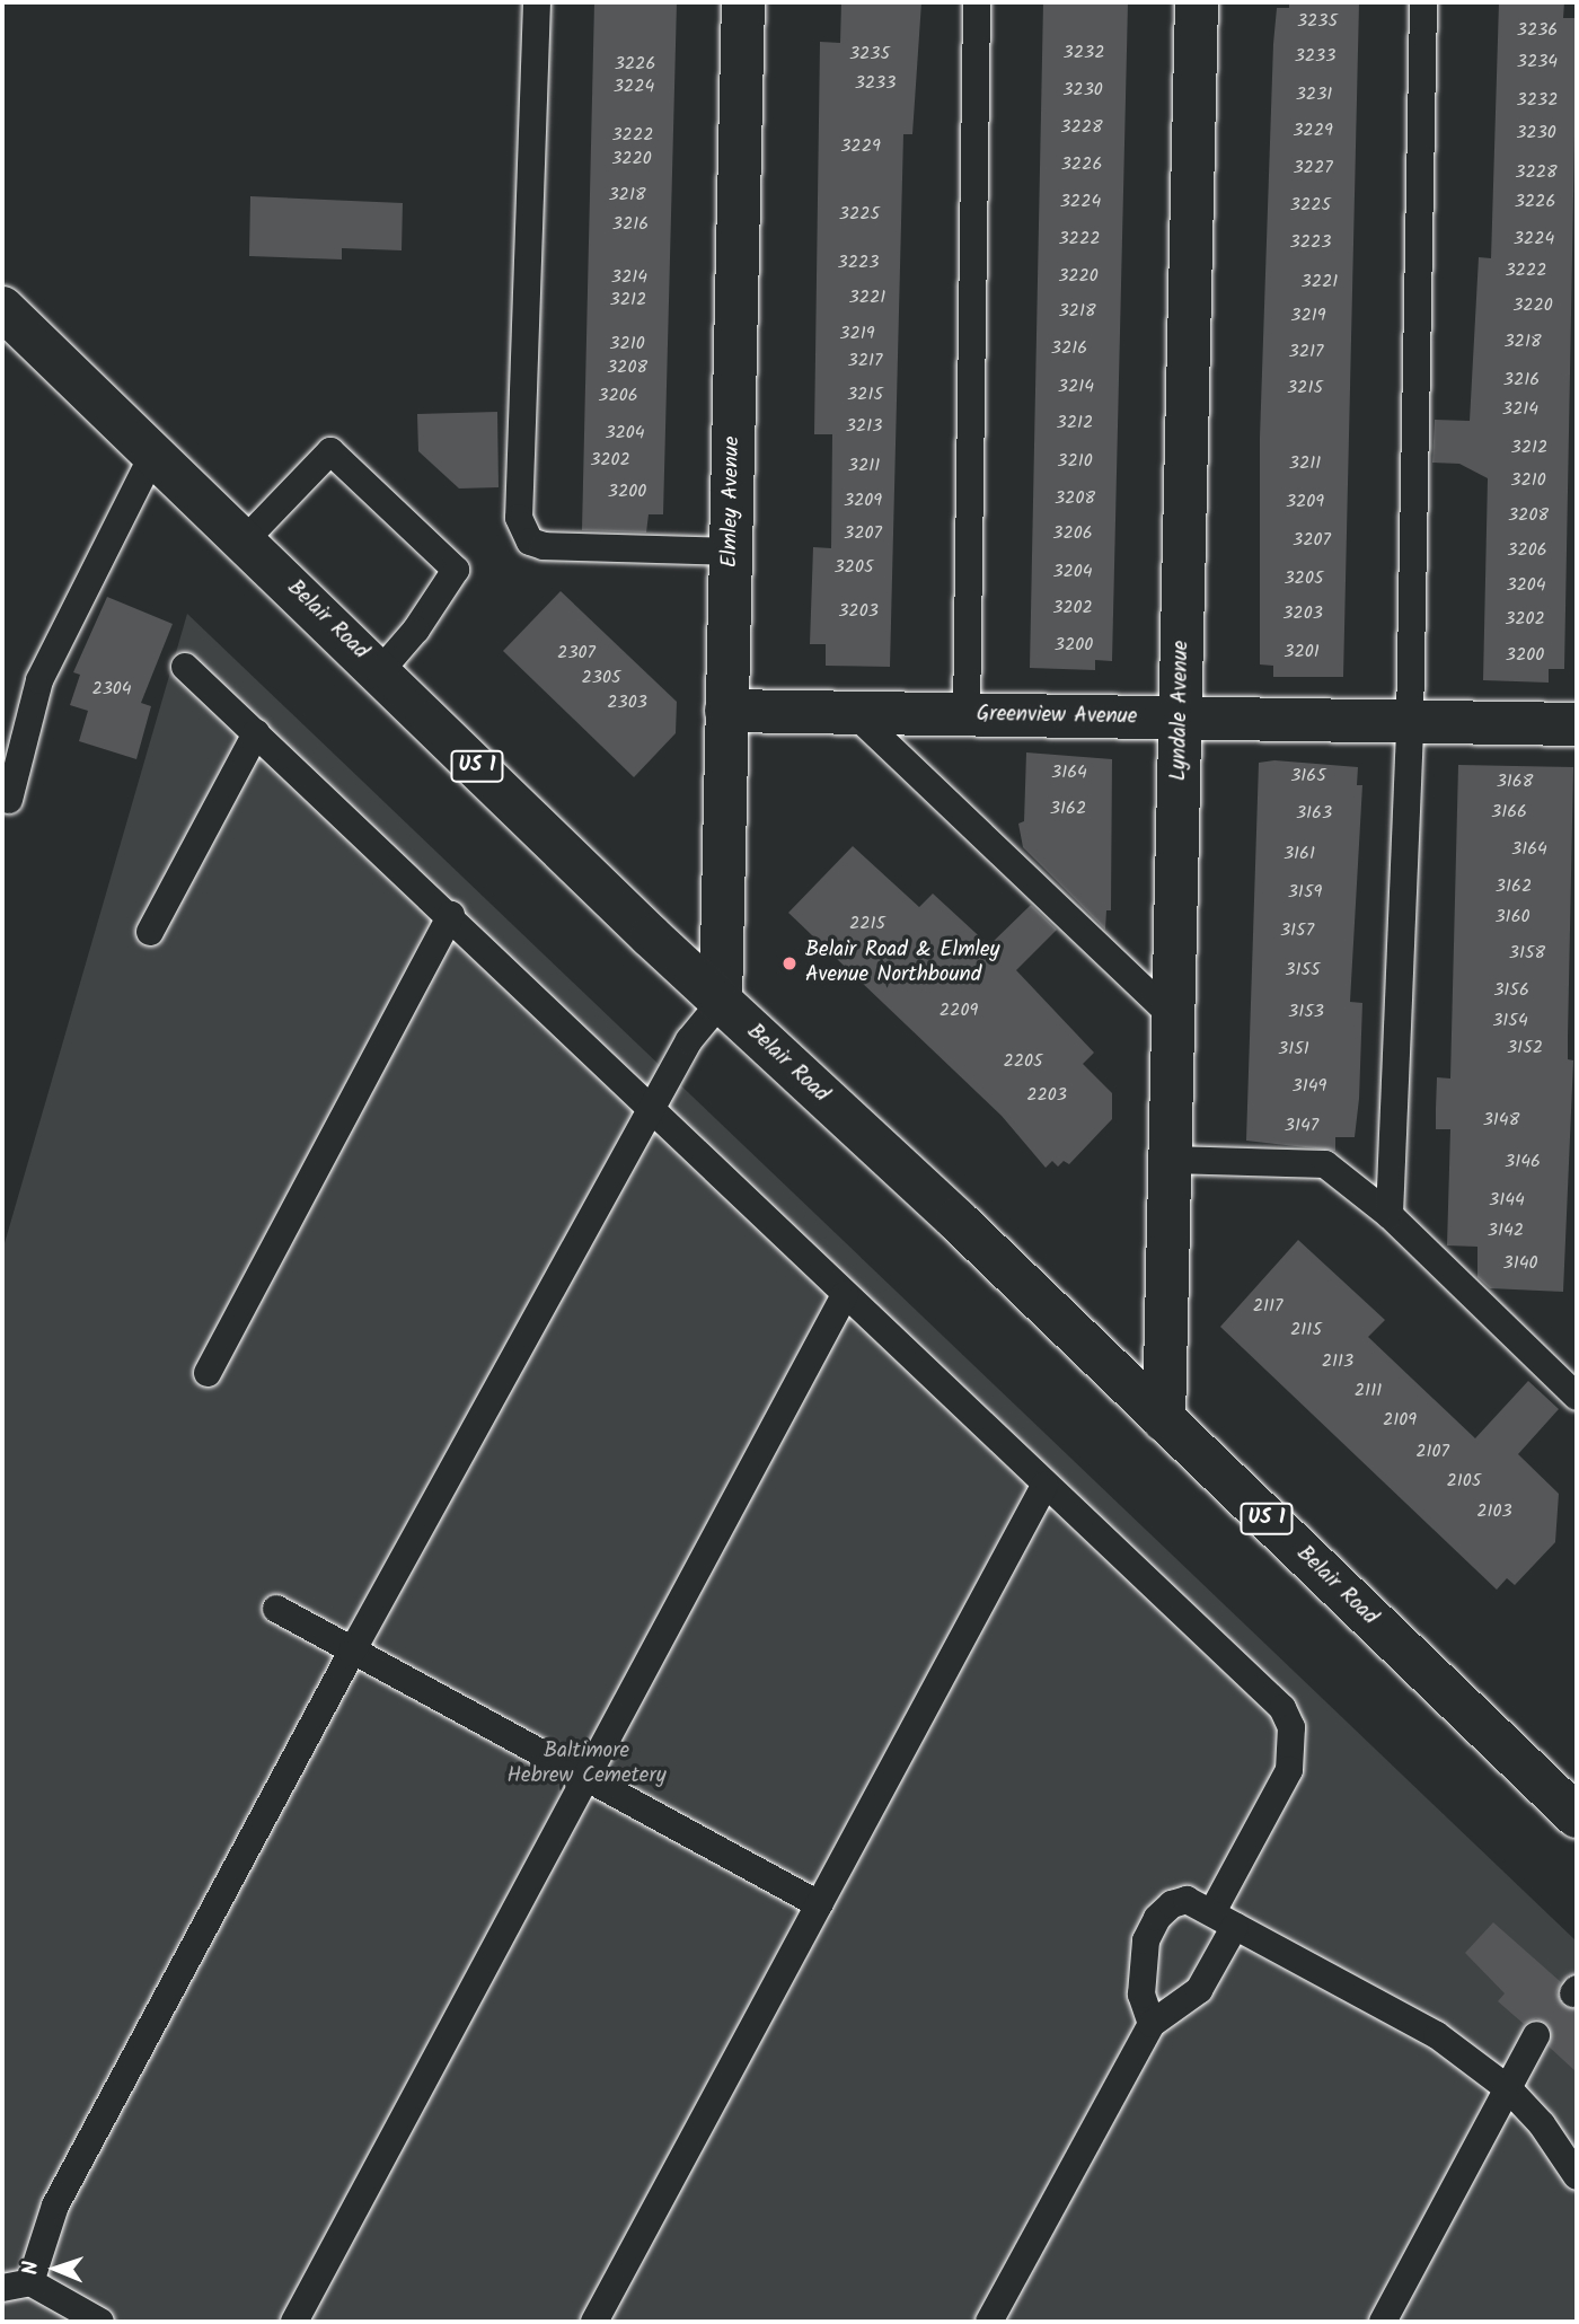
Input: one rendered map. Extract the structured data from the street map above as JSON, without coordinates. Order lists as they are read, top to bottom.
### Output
{
  "streets": {
    "street": [
      "Elmley Avenue",
      "Belair Road",
      "Lyndale Avenue",
      "Greenview Avenue",
      "US 1"
    ]
  },
  "crossings": [
    ["Elmley Avenue", "Belair Road"],
    ["Elmley Avenue", "Greenview Avenue"],
    ["Belair Road", "Lyndale Avenue"],
    ["Lyndale Avenue", "Greenview Avenue"]
  ],
  "parks": ["Baltimore Hebrew Cemetery"],
  "places": ["Belair Road & Elmley Avenue Northbound"],
  "house_numbers": [
    "3235",
    "3236",
    "3232",
    "3235",
    "3233",
    "3234",
    "3226",
    "3233",
    "3224",
    "3230",
    "3231",
    "3232",
    "3228",
    "3229",
    "3230",
    "3222",
    "3229",
    "3220",
    "3226",
    "3227",
    "3228",
    "3218",
    "3224",
    "3226",
    "3225",
    "3225",
    "3216",
    "3222",
    "3224",
    "3223",
    "3223",
    "3222",
    "3220",
    "3214",
    "3221",
    "3221",
    "3212",
    "3220",
    "3218",
    "3219",
    "3219",
    "3218",
    "3210",
    "3216",
    "3217",
    "3217",
    "3208",
    "3216",
    "3214",
    "3215",
    "3215",
    "3206",
    "3214",
    "3212",
    "3213",
    "3204",
    "3212",
    "3202",
    "3210",
    "3211",
    "3211",
    "3210",
    "3200",
    "3208",
    "3209",
    "3209",
    "3208",
    "3207",
    "3206",
    "3207",
    "3206",
    "3205",
    "3204",
    "3205",
    "3204",
    "3202",
    "3203",
    "3203",
    "3202",
    "3200",
    "3201",
    "2307",
    "3200",
    "2305",
    "2304",
    "2303",
    "3164",
    "3165",
    "3168",
    "3162",
    "3166",
    "3163",
    "3164",
    "3161",
    "3162",
    "3159",
    "3160",
    "2215",
    "3157",
    "3158",
    "3155",
    "3156",
    "2209",
    "3153",
    "3154",
    "3152",
    "3151",
    "2205",
    "3149",
    "2203",
    "3148",
    "3147",
    "3146",
    "3144",
    "3142",
    "3140",
    "2117",
    "2115",
    "2113",
    "2111",
    "2109",
    "2107",
    "2105",
    "2103"
  ],
  "north": "left"
}
